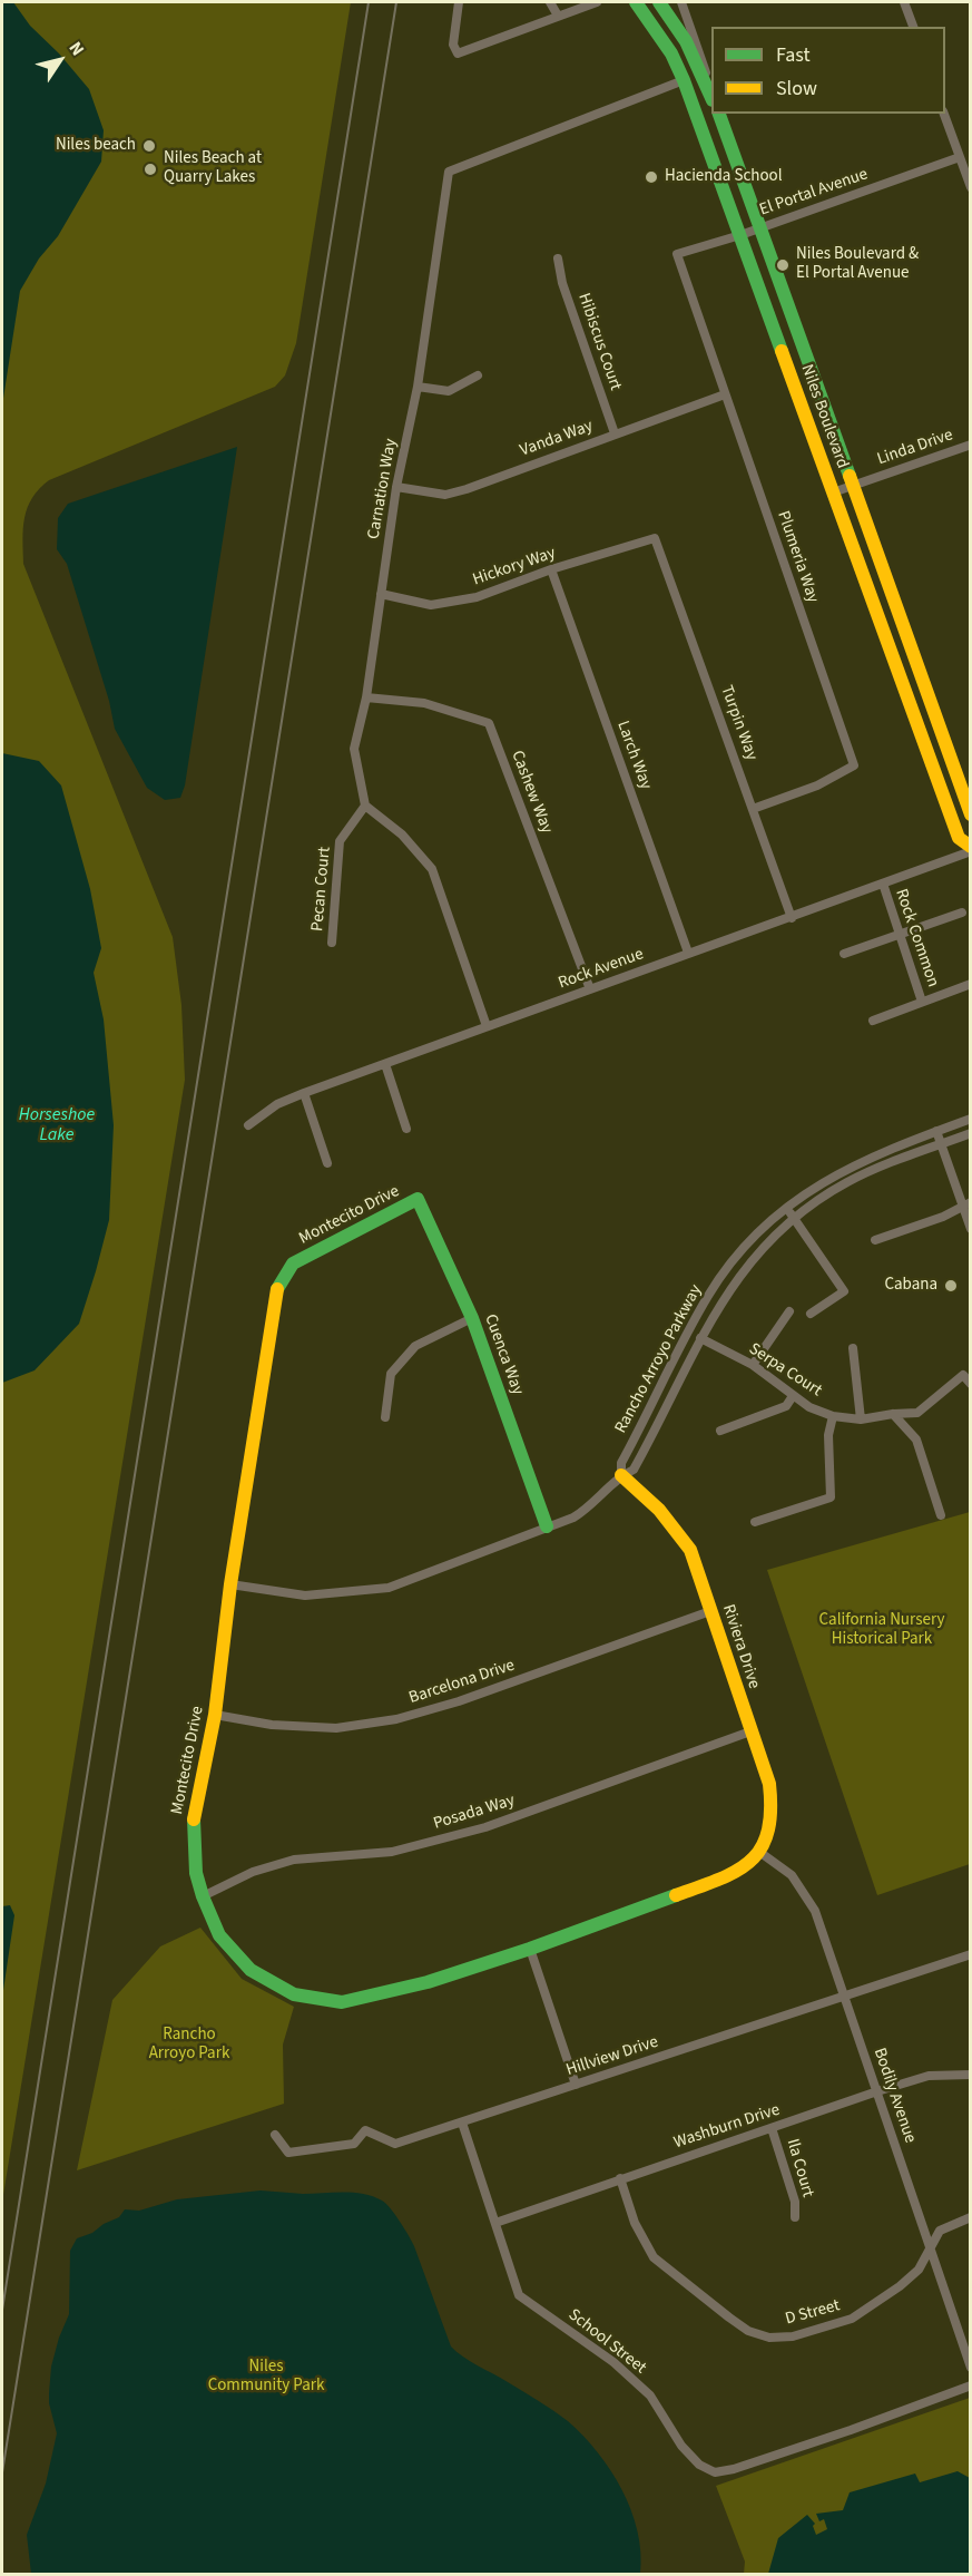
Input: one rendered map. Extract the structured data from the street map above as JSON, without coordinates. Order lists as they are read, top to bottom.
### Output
{
  "streets": {
    "street": [
      "El Portal Avenue",
      "Hibiscus Court",
      "Niles Boulevard",
      "Vanda Way",
      "Linda Drive",
      "Carnation Way",
      "Plumeria Way",
      "Hickory Way",
      "Turpin Way",
      "Larch Way",
      "Cashew Way",
      "Pecan Court",
      "Rock Common",
      "Rock Avenue",
      "Montecito Drive",
      "Cuenca Way",
      "Rancho Arroyo Parkway",
      "Serpa Court",
      "Riviera Drive",
      "Barcelona Drive",
      "Posada Way",
      "Hillview Drive",
      "Bodily Avenue",
      "Washburn Drive",
      "Ila Court",
      "D Street",
      "School Street"
    ]
  },
  "crossings": [
    ["El Portal Avenue", "Niles Boulevard"],
    ["El Portal Avenue", "Plumeria Way"],
    ["Hibiscus Court", "Vanda Way"],
    ["Niles Boulevard", "Linda Drive"],
    ["Niles Boulevard", "Carnation Way"],
    ["Niles Boulevard", "Rock Avenue"],
    ["Vanda Way", "Carnation Way"],
    ["Vanda Way", "Plumeria Way"],
    ["Carnation Way", "Hickory Way"],
    ["Carnation Way", "Cashew Way"],
    ["Carnation Way", "Pecan Court"],
    ["Plumeria Way", "Turpin Way"],
    ["Hickory Way", "Turpin Way"],
    ["Hickory Way", "Larch Way"],
    ["Turpin Way", "Rock Avenue"],
    ["Larch Way", "Rock Avenue"],
    ["Cashew Way", "Rock Avenue"],
    ["Rock Common", "Rock Avenue"],
    ["Montecito Drive", "Cuenca Way"],
    ["Montecito Drive", "Rancho Arroyo Parkway"],
    ["Montecito Drive", "Riviera Drive"],
    ["Montecito Drive", "Barcelona Drive"],
    ["Montecito Drive", "Posada Way"],
    ["Montecito Drive", "Bodily Avenue"],
    ["Cuenca Way", "Rancho Arroyo Parkway"],
    ["Rancho Arroyo Parkway", "Serpa Court"],
    ["Rancho Arroyo Parkway", "Riviera Drive"],
    ["Riviera Drive", "Barcelona Drive"],
    ["Riviera Drive", "Posada Way"],
    ["Riviera Drive", "Bodily Avenue"],
    ["Hillview Drive", "Bodily Avenue"],
    ["Hillview Drive", "School Street"],
    ["Bodily Avenue", "Washburn Drive"],
    ["Bodily Avenue", "D Street"],
    ["Washburn Drive", "Ila Court"],
    ["Washburn Drive", "D Street"],
    ["Washburn Drive", "School Street"]
  ],
  "water": ["Horseshoe Lake"],
  "parks": ["California Nursery Historical Park", "Rancho Arroyo Park", "Niles Community Park"],
  "places": [
    "Niles beach",
    "Niles Beach at Quarry Lakes",
    "Hacienda School",
    "Niles Boulevard & El Portal Avenue",
    "Cabana"
  ],
  "legend": ["Fast", "Slow"],
  "north": "top right"
}
